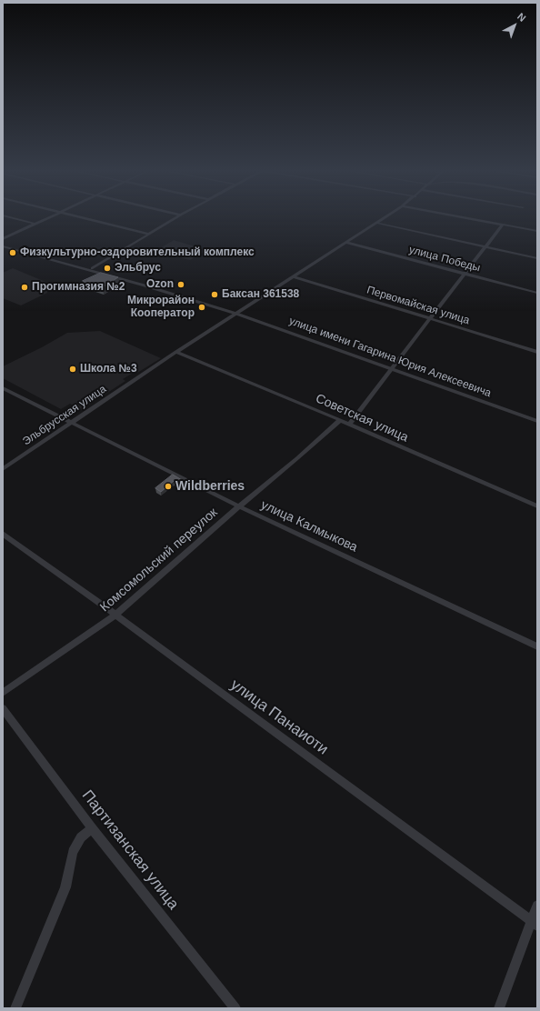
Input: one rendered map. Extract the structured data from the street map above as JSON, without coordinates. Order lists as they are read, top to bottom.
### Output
{
  "streets": {
    "street": [
      "улица Победы",
      "Первомайская улица",
      "улица имени Гагарина Юрия Алексеевича",
      "Эльбрусская улица",
      "Советская улица",
      "улица Калмыкова",
      "Комсомольский переулок",
      "улица Панаиоти",
      "Партизанская улица"
    ]
  },
  "crossings": [
    ["улица Победы", "Эльбрусская улица"],
    ["Первомайская улица", "Эльбрусская улица"],
    ["улица имени Гагарина Юрия Алексеевича", "Эльбрусская улица"],
    ["Эльбрусская улица", "Советская улица"],
    ["Эльбрусская улица", "улица Калмыкова"],
    ["Советская улица", "Комсомольский переулок"],
    ["улица Калмыкова", "Комсомольский переулок"],
    ["Комсомольский переулок", "улица Панаиоти"]
  ],
  "places": [
    "Физкультурно-оздоровительный комплекс",
    "Эльбрус",
    "Ozon",
    "Прогимназия №2",
    "Баксан 361538",
    "Микрорайон Кооператор",
    "Школа №3",
    "Wildberries"
  ],
  "north": "top right"
}
